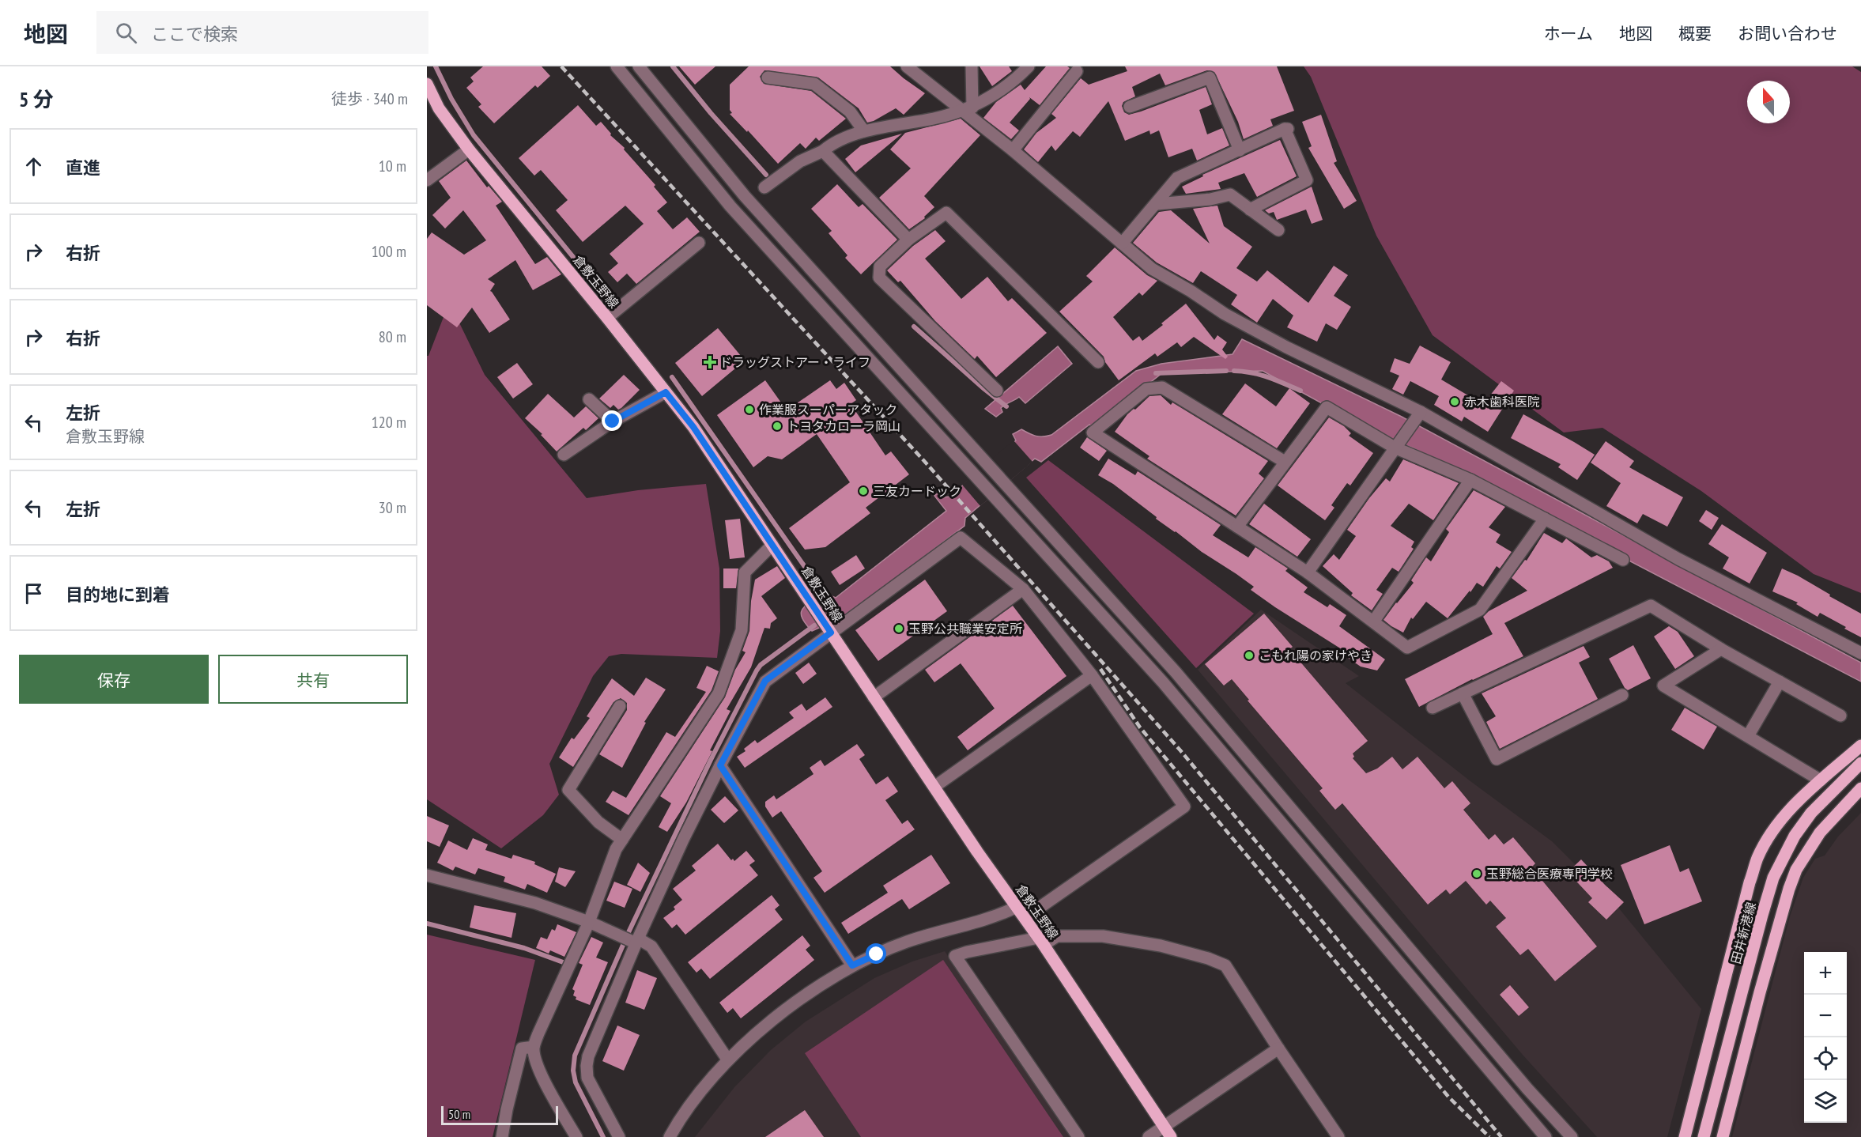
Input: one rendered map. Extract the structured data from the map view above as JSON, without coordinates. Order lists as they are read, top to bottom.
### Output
{
  "streets": {
    "main road": ["倉敷玉野線", "田井新港線"]
  },
  "places": {
    "health": ["ドラッグストアー・ライフ"],
    "other": [
      "赤木歯科医院",
      "作業服スーパーアタック",
      "トヨタカローラ岡山",
      "三友カードック",
      "玉野公共職業安定所",
      "こもれ陽の家けやき",
      "玉野総合医療専門学校"
    ]
  },
  "scale_bar": "50 m",
  "north": "top",
  "page": {
    "header": "地図",
    "search": "ここで検索",
    "nav": [
      "ホーム",
      "地図",
      "概要",
      "お問い合わせ"
    ],
    "heading": ["5 分", "徒歩 · 340 m"],
    "list": [
      ["直進", "10 m"],
      ["右折", "100 m"],
      ["右折", "80 m"],
      ["左折", "倉敷玉野線", "120 m"],
      ["左折", "30 m"],
      "目的地に到着"
    ],
    "buttons": ["保存", "共有"],
    "map_buttons": ["+", "−"],
    "scale": "50 m"
  }
}
